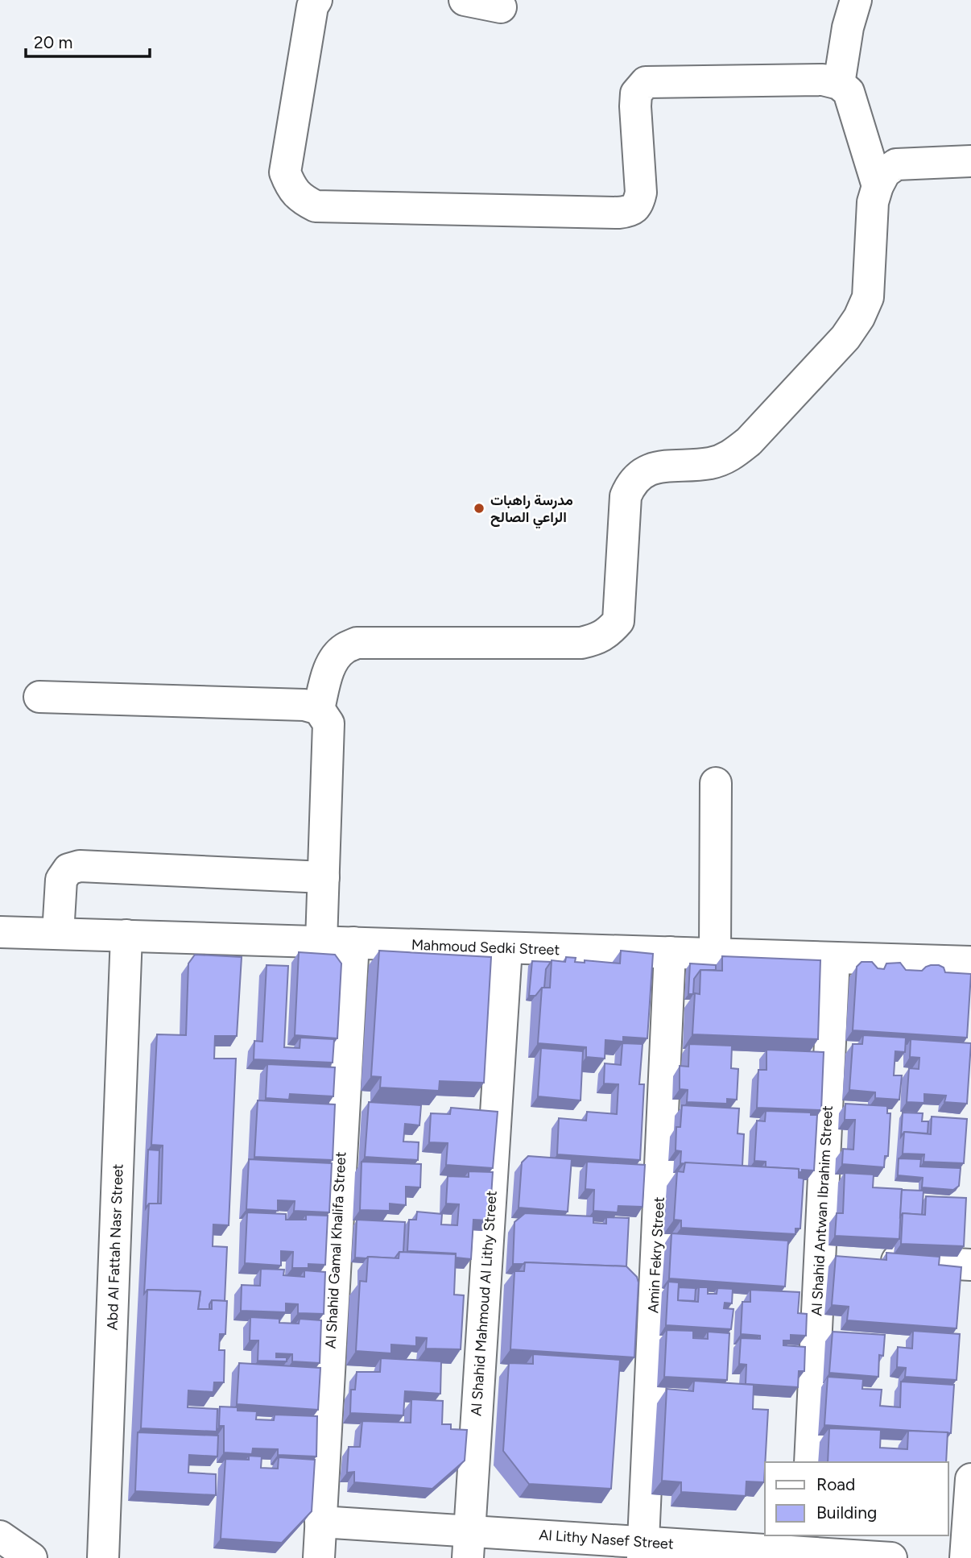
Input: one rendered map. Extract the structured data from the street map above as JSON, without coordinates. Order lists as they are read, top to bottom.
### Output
{
  "streets": {
    "street": [
      "Mahmoud Sedki Street",
      "Al Shahid Antwan Ibrahim Street",
      "Abd Al Fattah Nasr Street",
      "Al Shahid Gamal Khalifa Street",
      "Amin Fekry Street",
      "Al Shahid Mahmoud Al Lithy Street",
      "Al Lithy Nasef Street"
    ]
  },
  "crossings": [
    ["Mahmoud Sedki Street", "Al Shahid Antwan Ibrahim Street"],
    ["Mahmoud Sedki Street", "Abd Al Fattah Nasr Street"],
    ["Mahmoud Sedki Street", "Al Shahid Gamal Khalifa Street"],
    ["Mahmoud Sedki Street", "Amin Fekry Street"],
    ["Mahmoud Sedki Street", "Al Shahid Mahmoud Al Lithy Street"],
    ["Al Shahid Gamal Khalifa Street", "Al Lithy Nasef Street"],
    ["Amin Fekry Street", "Al Lithy Nasef Street"],
    ["Al Shahid Mahmoud Al Lithy Street", "Al Lithy Nasef Street"]
  ],
  "places": ["مدرسة راهبات الراعي الصالح"],
  "legend": ["Road", "Building"],
  "scale_bar": "20 m"
}
